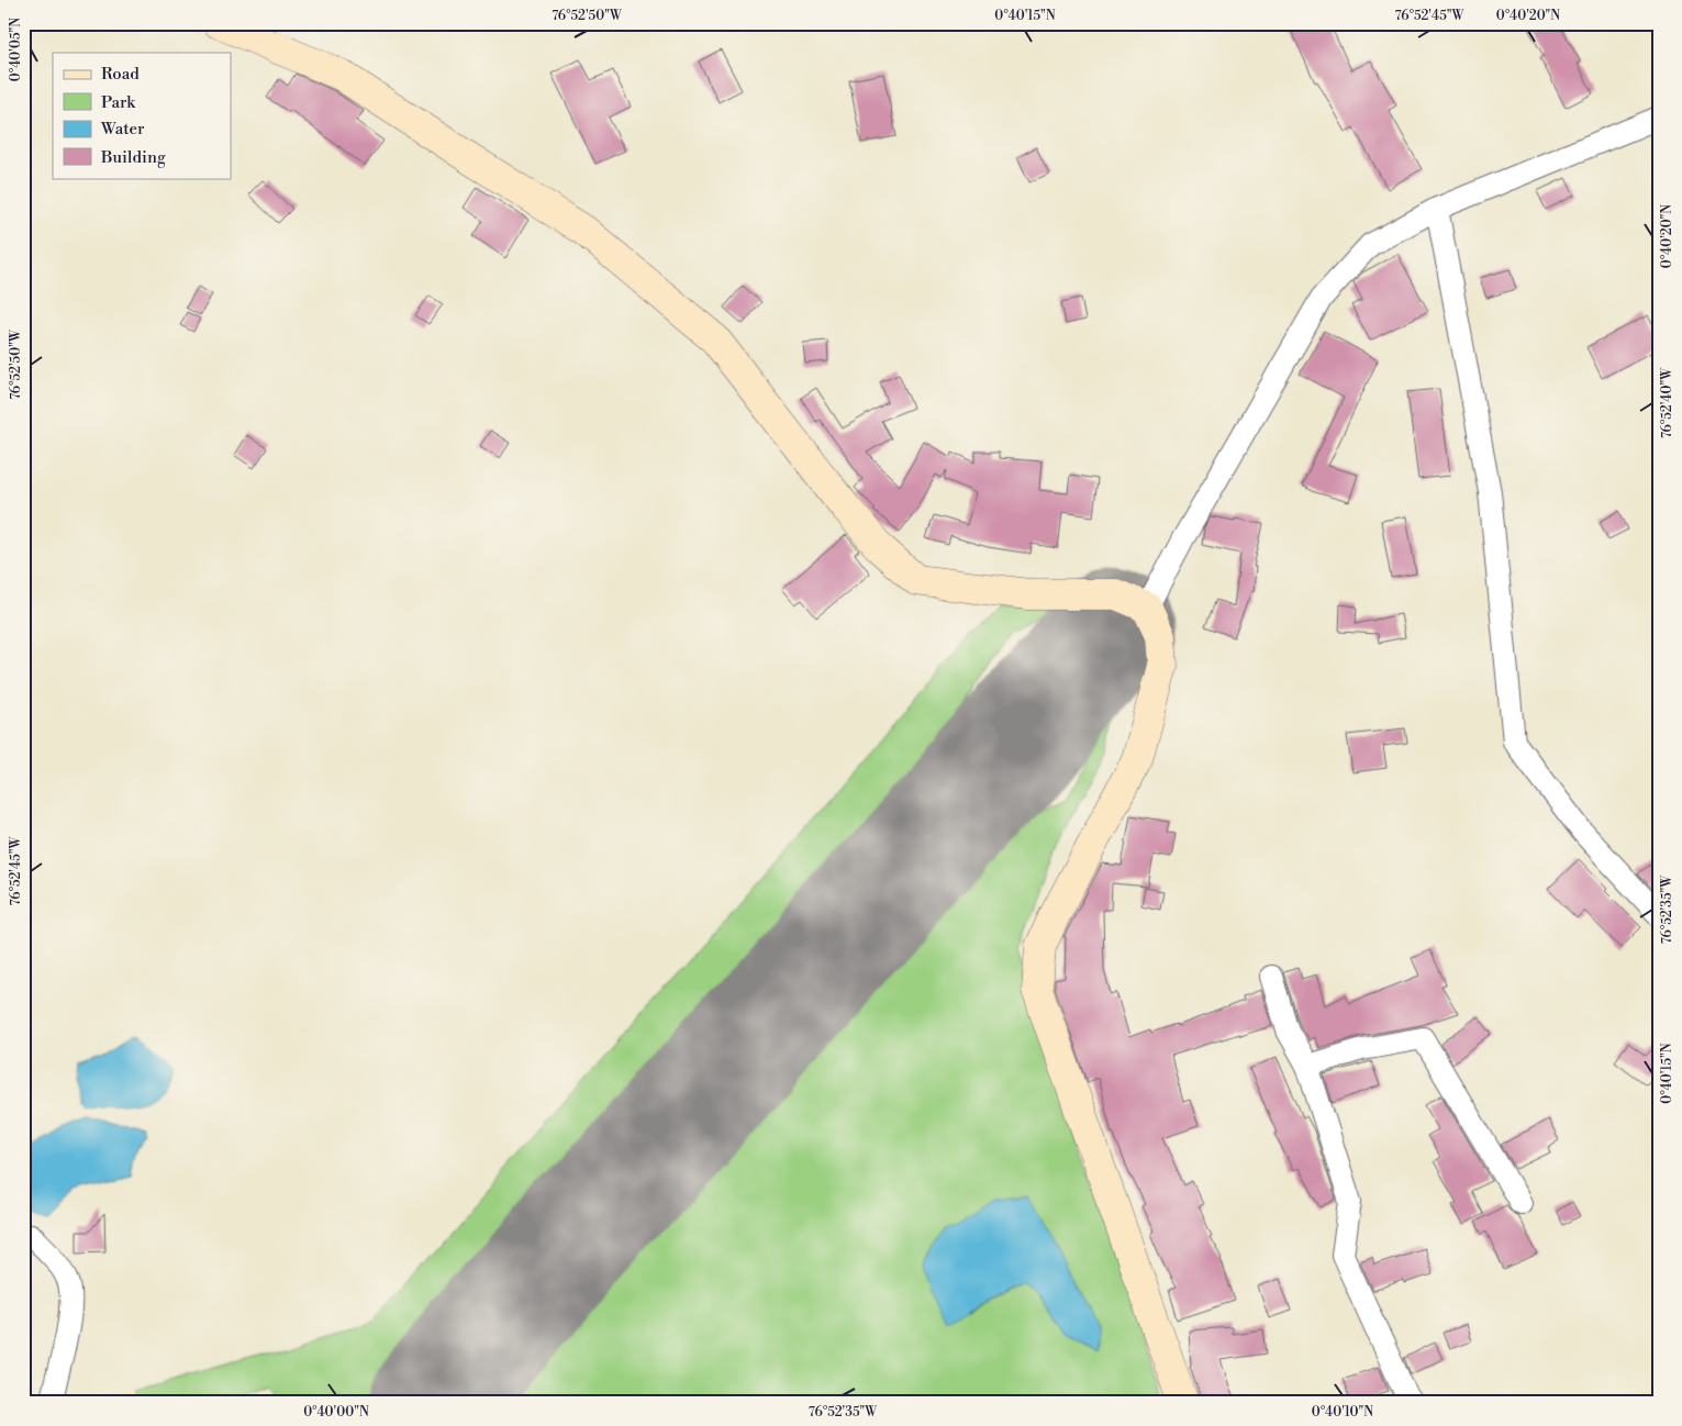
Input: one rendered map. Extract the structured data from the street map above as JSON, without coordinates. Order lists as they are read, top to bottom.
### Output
{
  "legend": [
    "Road",
    "Park",
    "Water",
    "Building"
  ],
  "coordinates": [
    "76°52'50\"W",
    "0°40'15\"N",
    "76°52'45\"W",
    "0°40'20\"N",
    "0°40'05\"N",
    "76°52'40\"W",
    "76°52'35\"W",
    "0°40'00\"N",
    "0°40'10\"N"
  ]
}
